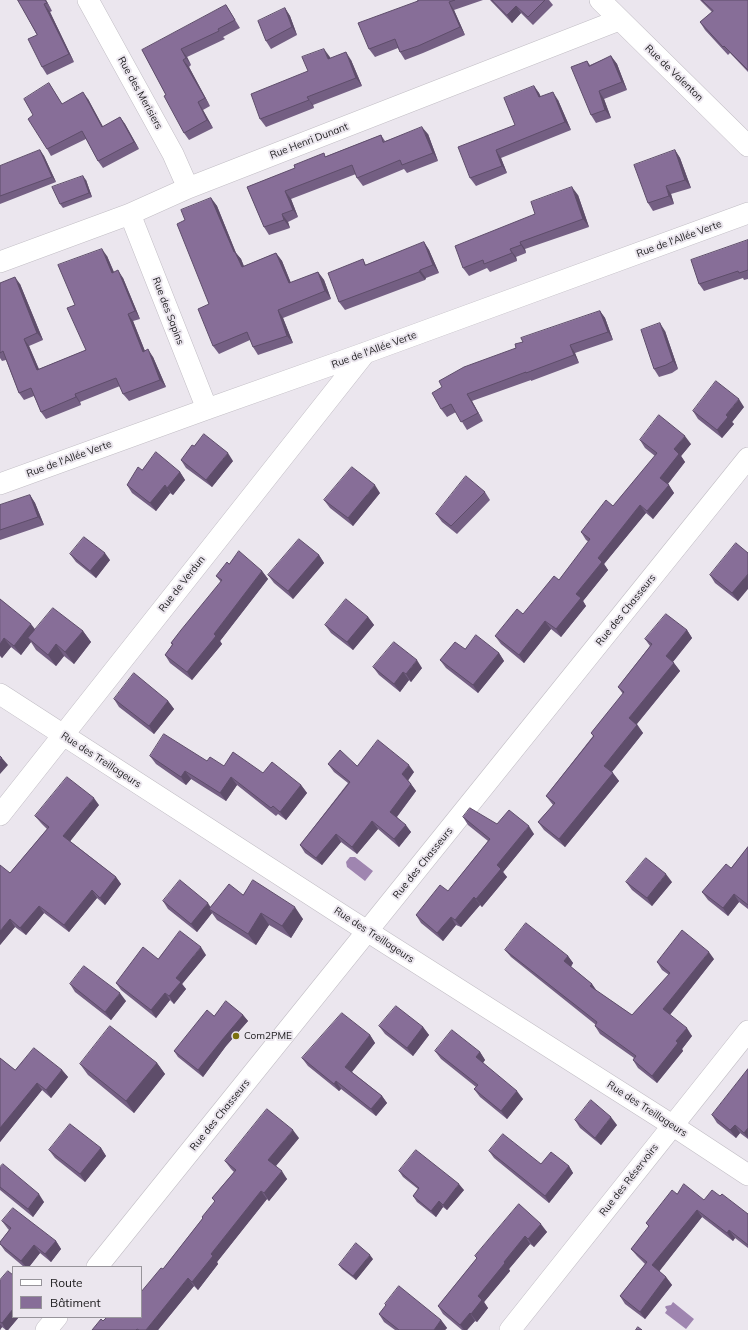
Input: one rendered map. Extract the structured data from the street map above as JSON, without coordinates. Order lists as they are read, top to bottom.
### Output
{
  "streets": {
    "street": [
      "Rue de Valenton",
      "Rue des Merisiers",
      "Rue Henri Dunant",
      "Rue de l'Allée Verte",
      "Rue des Sapins",
      "Rue de Verdun",
      "Rue des Chasseurs",
      "Rue des Treillageurs",
      "Rue des Réservoirs"
    ]
  },
  "crossings": [
    ["Rue de Valenton", "Rue Henri Dunant"],
    ["Rue des Merisiers", "Rue Henri Dunant"],
    ["Rue Henri Dunant", "Rue des Sapins"],
    ["Rue de l'Allée Verte", "Rue des Sapins"],
    ["Rue de l'Allée Verte", "Rue de Verdun"],
    ["Rue de Verdun", "Rue des Treillageurs"],
    ["Rue des Chasseurs", "Rue des Treillageurs"],
    ["Rue des Treillageurs", "Rue des Réservoirs"]
  ],
  "places": ["Com2PME"],
  "legend": ["Route", "Bâtiment"]
}
